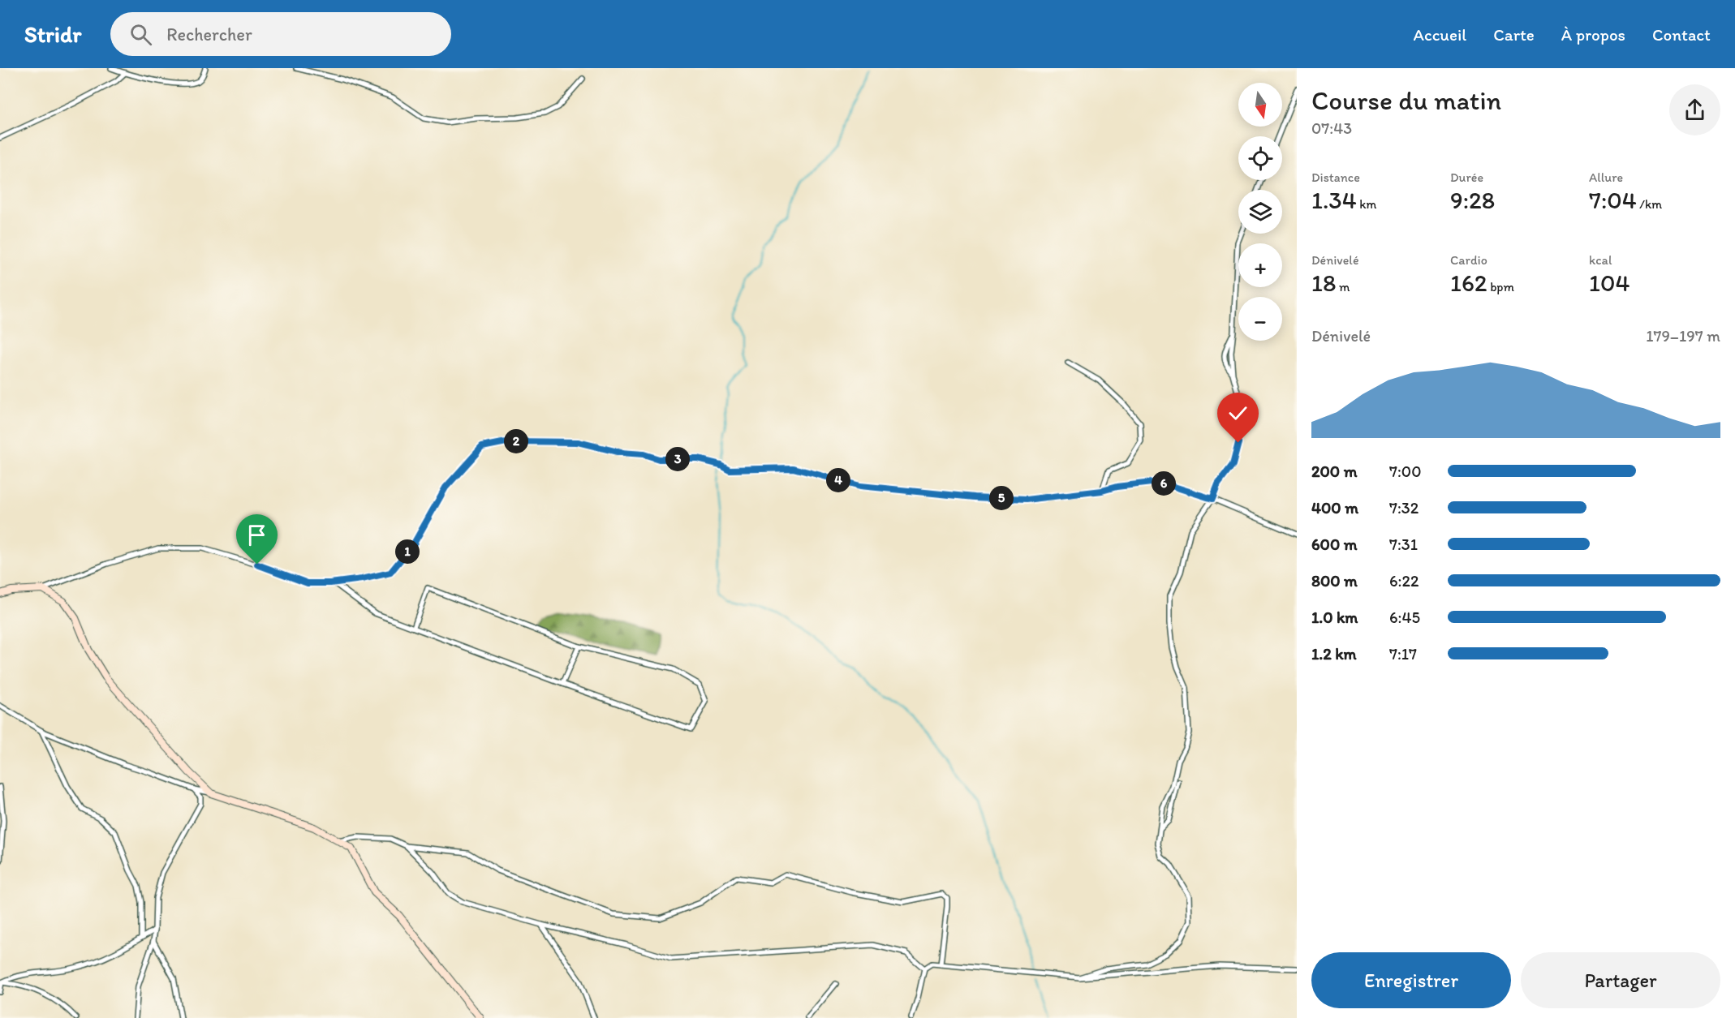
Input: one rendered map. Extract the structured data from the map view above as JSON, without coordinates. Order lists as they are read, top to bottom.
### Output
{
  "north": "bottom",
  "page": {
    "header": "Stridr",
    "search": "Rechercher",
    "nav": [
      "Accueil",
      "Carte",
      "À propos",
      "Contact"
    ],
    "heading": ["Course du matin", "07:43"],
    "map_buttons": ["+", "−"],
    "stats": [
      ["Distance", "1.34 km"],
      ["Durée", "9:28"],
      ["Allure", "7:04 /km"],
      ["Dénivelé", "18 m"],
      ["Cardio", "162 bpm"],
      ["kcal", "104"]
    ],
    "chart": ["Dénivelé", "179–197 m"],
    "pins": [
      "2",
      "3",
      "4",
      "6",
      "5",
      "1"
    ],
    "list": [
      {
        "name": "200 m",
        "note": "7:00"
      },
      {
        "name": "400 m",
        "note": "7:32"
      },
      {
        "name": "600 m",
        "note": "7:31"
      },
      {
        "name": "800 m",
        "note": "6:22"
      },
      {
        "name": "1.0 km",
        "note": "6:45"
      },
      {
        "name": "1.2 km",
        "note": "7:17"
      }
    ],
    "buttons": ["Enregistrer", "Partager"]
  }
}
